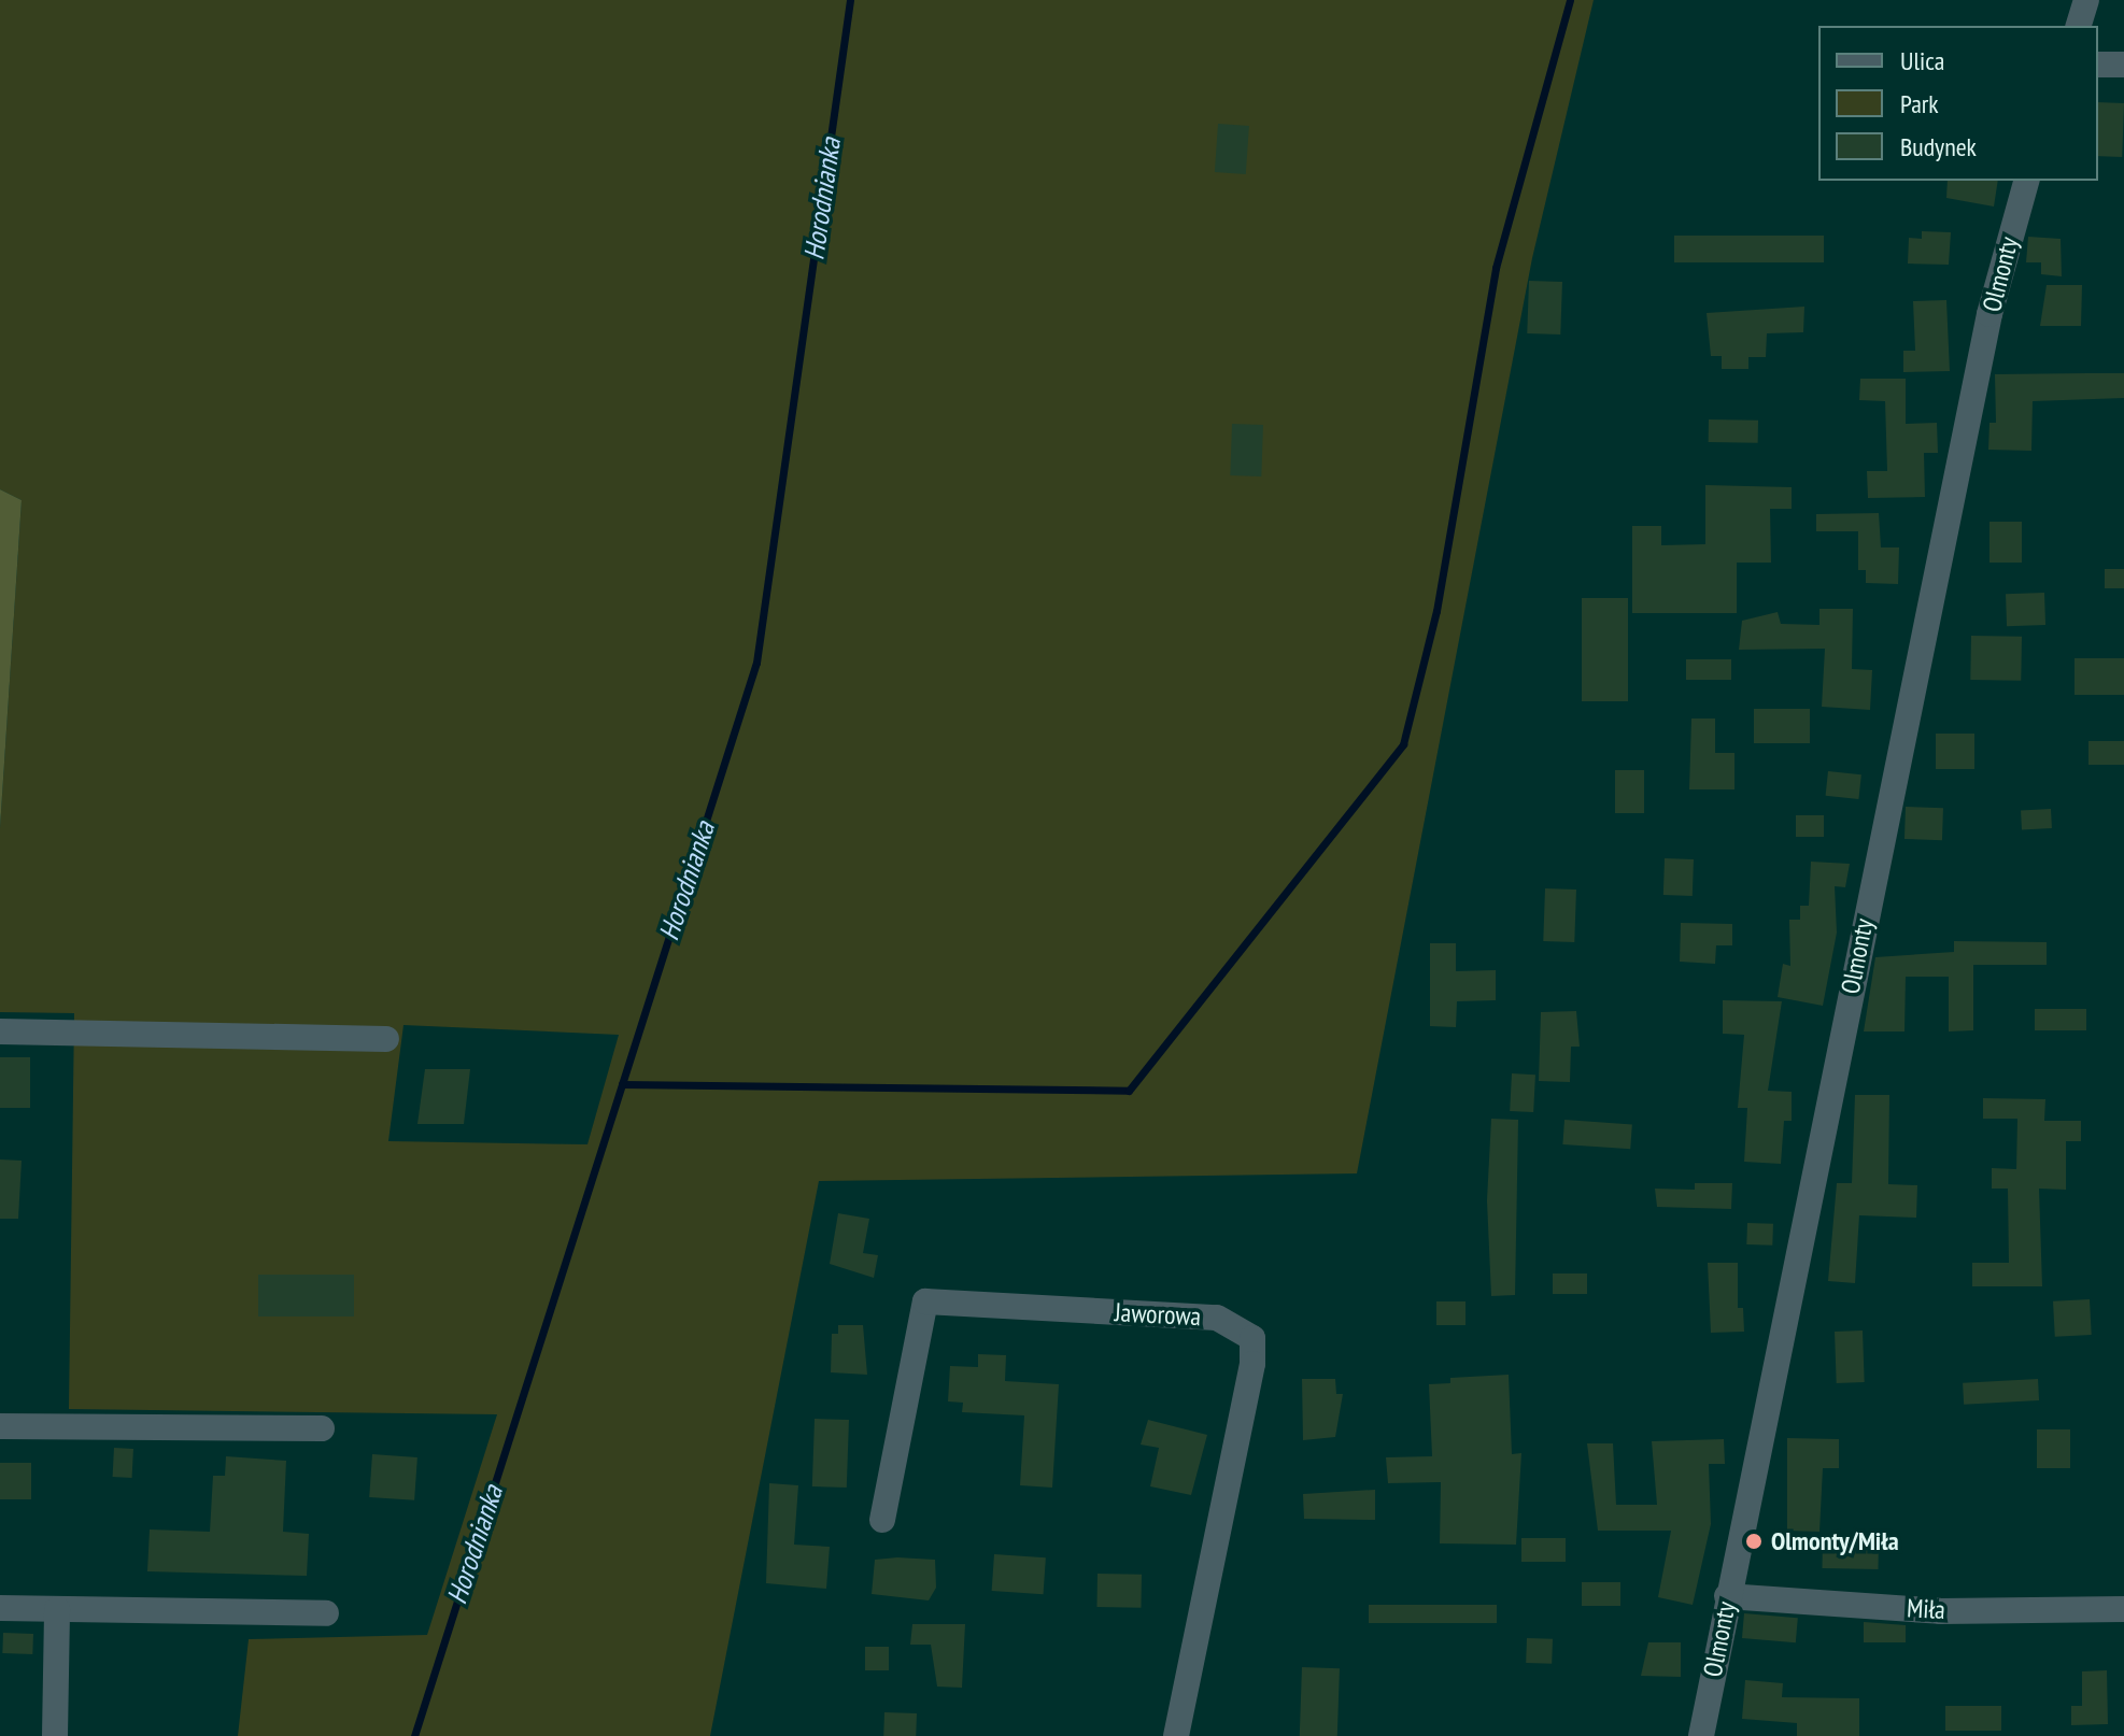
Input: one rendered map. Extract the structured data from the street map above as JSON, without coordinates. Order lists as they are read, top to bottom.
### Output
{
  "streets": {
    "street": ["Olmonty", "Jaworowa", "Miła"]
  },
  "crossings": [
    ["Olmonty", "Miła"]
  ],
  "water": ["Horodnianka"],
  "places": ["Olmonty/Miła"],
  "legend": ["Ulica", "Park", "Budynek"]
}
